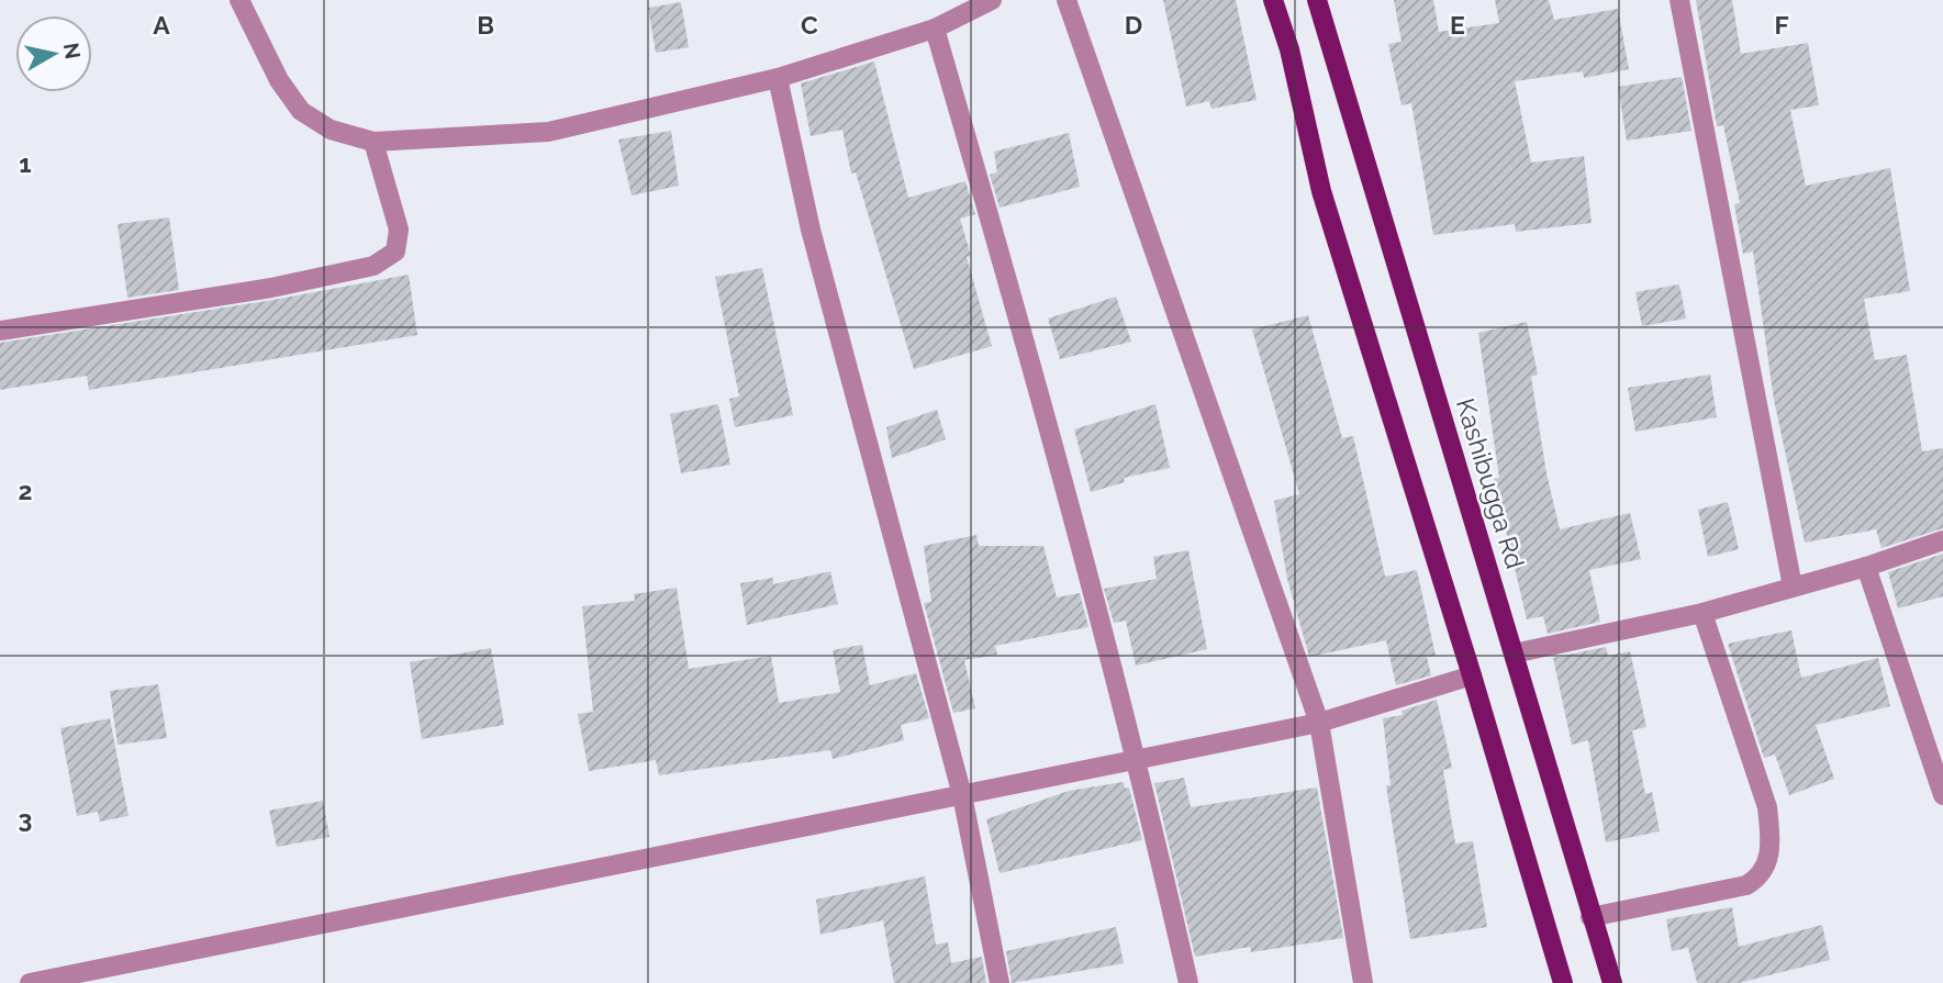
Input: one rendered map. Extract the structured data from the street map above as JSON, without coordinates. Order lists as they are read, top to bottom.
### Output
{
  "streets": {
    "main road": ["Kashibugga Rd"]
  },
  "north": "right",
  "grid": {
    "columns": [
      "A",
      "B",
      "C",
      "D",
      "E",
      "F"
    ],
    "rows": ["1", "2", "3"]
  }
}
